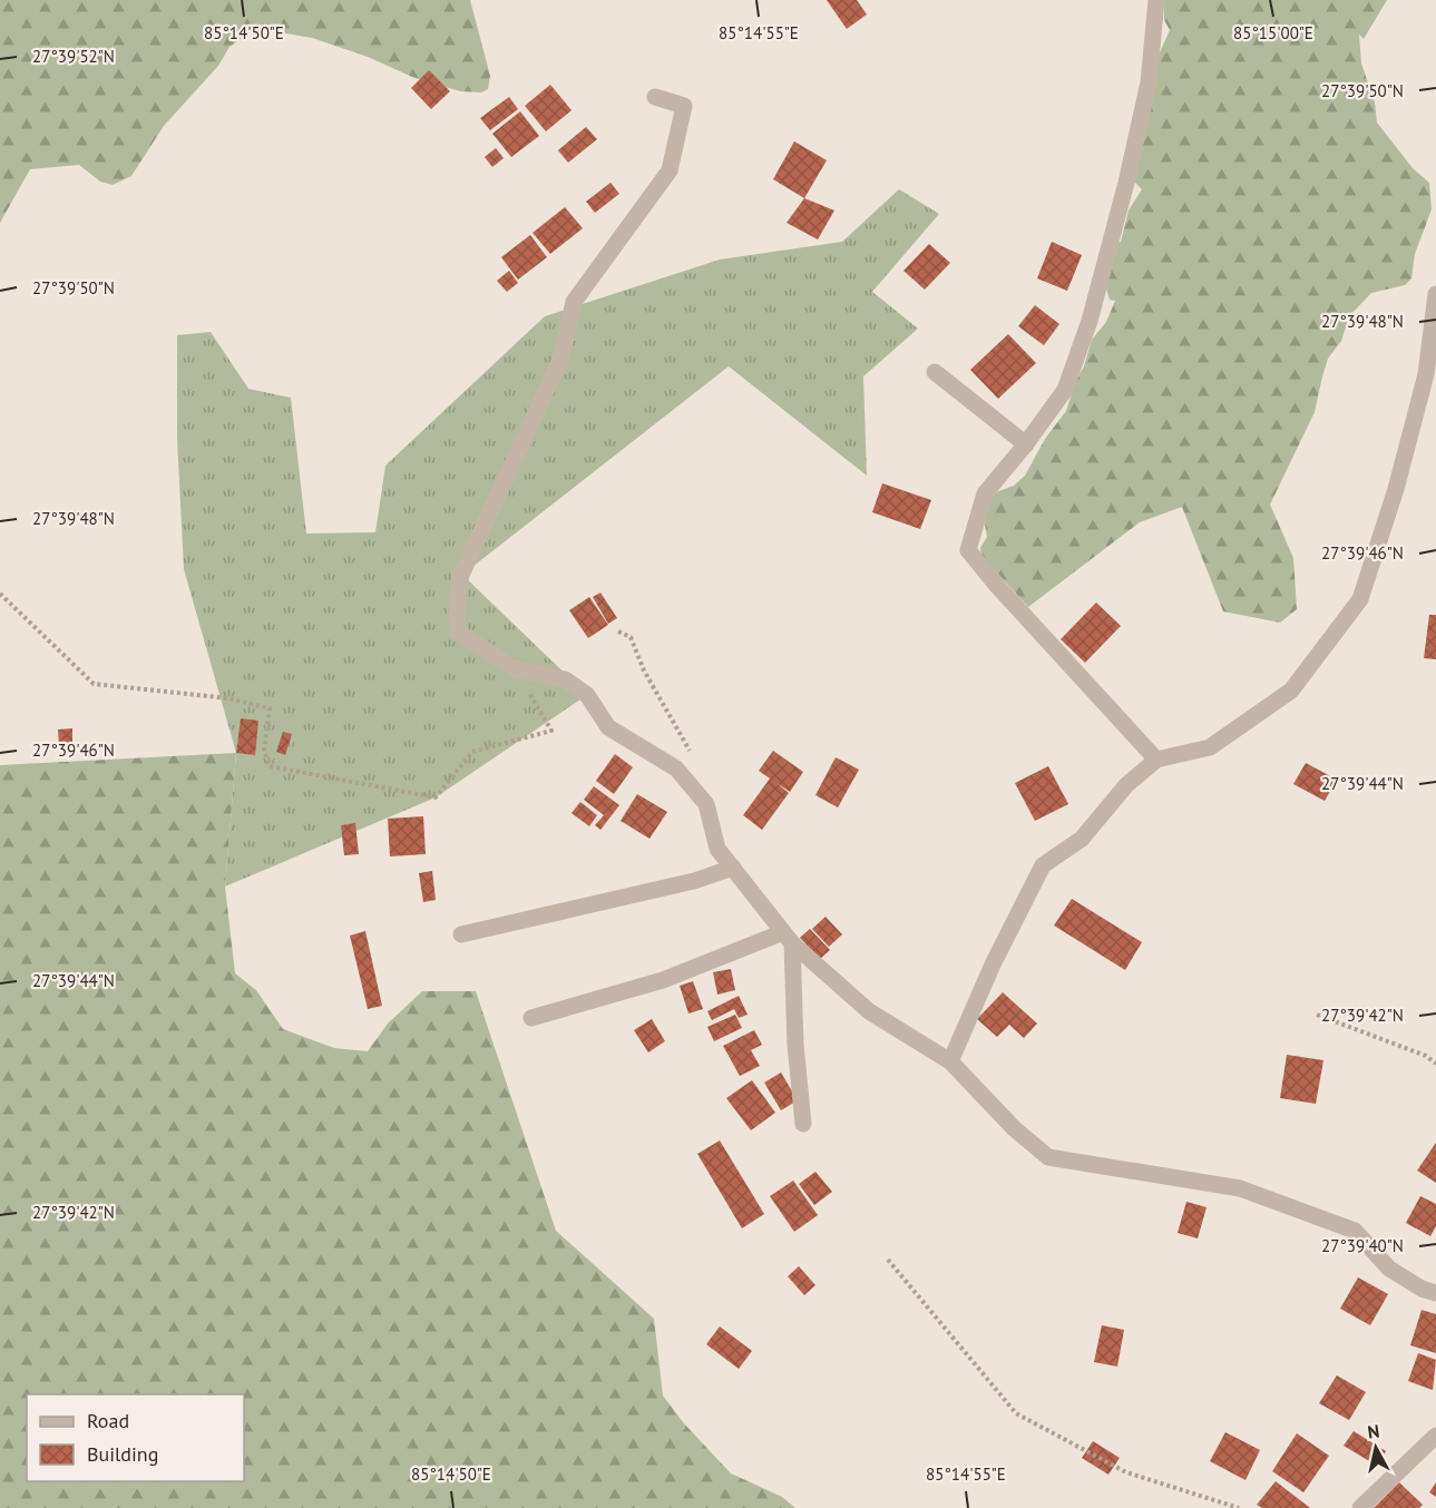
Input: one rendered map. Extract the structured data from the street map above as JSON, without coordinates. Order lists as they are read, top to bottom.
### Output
{
  "legend": ["Road", "Building"],
  "north": "top",
  "coordinates": [
    "85°14'50\"E",
    "85°14'55\"E",
    "85°15'00\"E",
    "27°39'52\"N",
    "27°39'50\"N",
    "27°39'48\"N",
    "27°39'46\"N",
    "27°39'44\"N",
    "27°39'42\"N",
    "27°39'40\"N"
  ]
}
